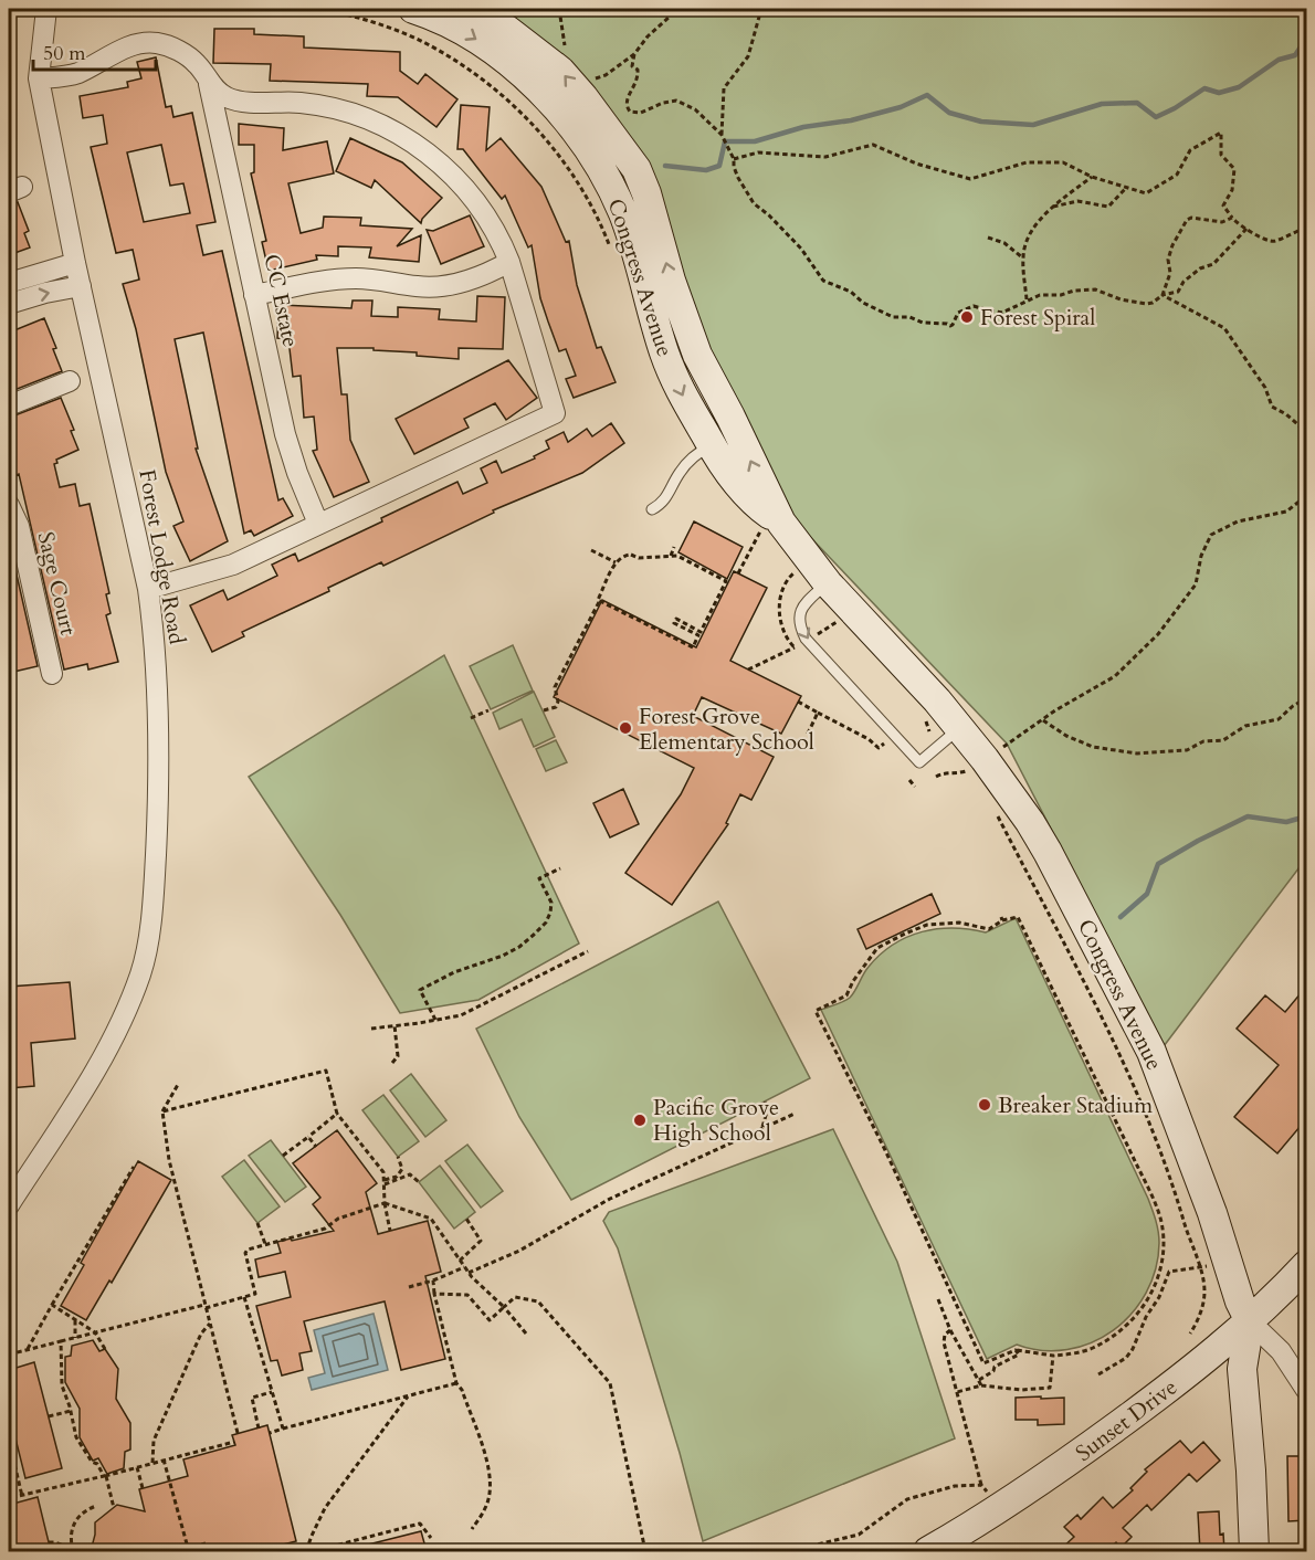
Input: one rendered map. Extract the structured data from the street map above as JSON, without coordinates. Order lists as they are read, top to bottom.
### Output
{
  "streets": {
    "street": [
      "Congress Avenue",
      "CC Estate",
      "Forest Lodge Road",
      "Sage Court",
      "Sunset Drive"
    ]
  },
  "crossings": [
    ["Congress Avenue", "Sunset Drive"]
  ],
  "places": [
    "Forest Spiral",
    "Forest Grove Elementary School",
    "Breaker Stadium",
    "Pacific Grove High School"
  ],
  "scale_bar": "50 m"
}
